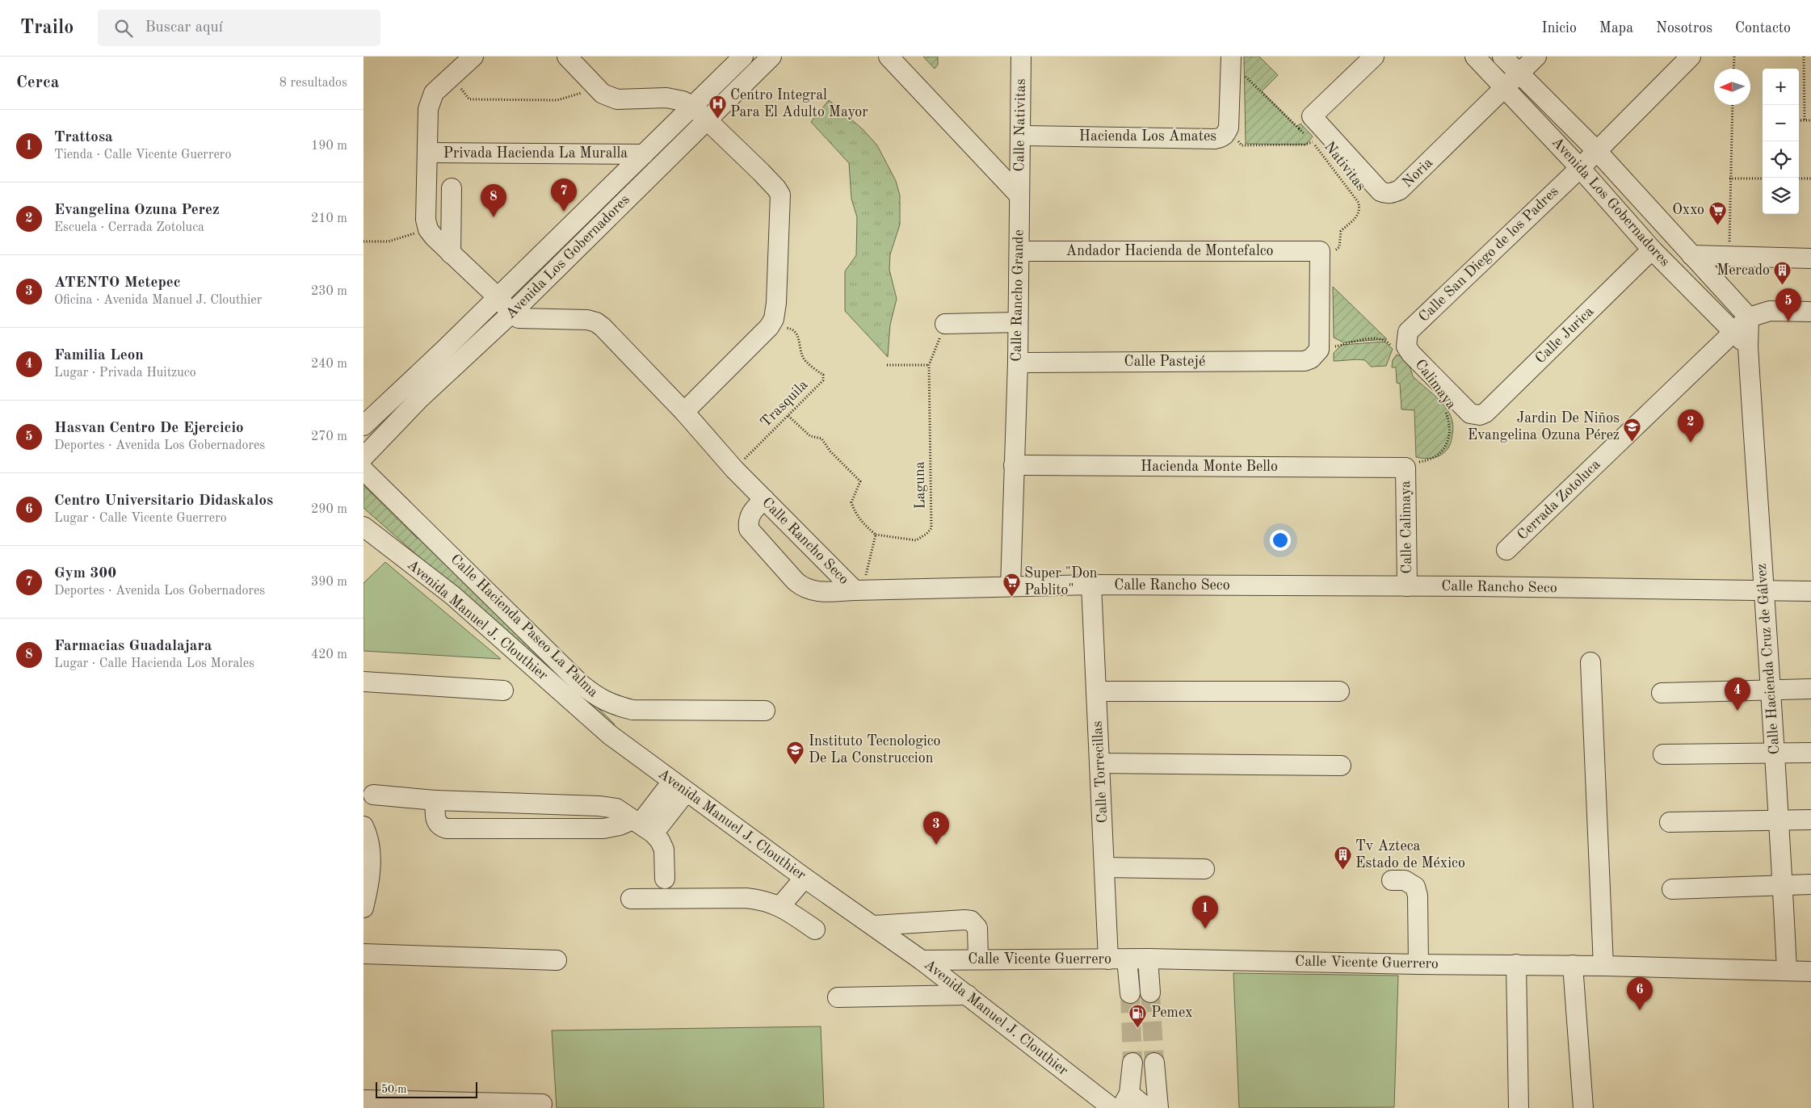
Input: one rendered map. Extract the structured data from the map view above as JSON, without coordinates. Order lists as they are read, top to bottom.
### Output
{
  "streets": {
    "street": [
      "Calle Nativitas",
      "Hacienda Los Amates",
      "Privada Hacienda La Muralla",
      "Noria",
      "Avenida Los Gobernadores",
      "Andador Hacienda de Montefalco",
      "Calle San Diego de los Padres",
      "Calle Rancho Grande",
      "Calle Jurica",
      "Calle Pastejé",
      "Hacienda Monte Bello",
      "Cerrada Zotoluca",
      "Calle Calimaya",
      "Calle Rancho Seco",
      "Avenida Manuel J. Clouthier",
      "Calle Hacienda Paseo La Palma",
      "Calle Hacienda Cruz de Gálvez",
      "Calle Torrecillas",
      "Calle Vicente Guerrero"
    ],
    "path": [
      "Nativitas",
      "Calimaya",
      "Trasquila",
      "Laguna"
    ]
  },
  "crossings": [
    ["Calle Nativitas", "Hacienda Los Amates"],
    ["Calle Nativitas", "Calle Rancho Grande"],
    ["Hacienda Los Amates", "Nativitas"],
    ["Privada Hacienda La Muralla", "Avenida Los Gobernadores"],
    ["Nativitas", "Andador Hacienda de Montefalco"],
    ["Noria", "Avenida Los Gobernadores"],
    ["Avenida Los Gobernadores", "Calle San Diego de los Padres"],
    ["Avenida Los Gobernadores", "Calle Jurica"],
    ["Avenida Los Gobernadores", "Cerrada Zotoluca"],
    ["Avenida Los Gobernadores", "Calle Rancho Seco"],
    ["Avenida Los Gobernadores", "Calle Hacienda Cruz de Gálvez"],
    ["Andador Hacienda de Montefalco", "Calle Rancho Grande"],
    ["Calle San Diego de los Padres", "Calle Jurica"],
    ["Calle Rancho Grande", "Calle Pastejé"],
    ["Calle Rancho Grande", "Hacienda Monte Bello"],
    ["Calle Rancho Grande", "Calle Rancho Seco"],
    ["Calimaya", "Hacienda Monte Bello"],
    ["Calimaya", "Calle Calimaya"],
    ["Trasquila", "Calle Rancho Seco"],
    ["Hacienda Monte Bello", "Calle Calimaya"],
    ["Calle Calimaya", "Calle Rancho Seco"],
    ["Calle Rancho Seco", "Calle Hacienda Cruz de Gálvez"],
    ["Calle Rancho Seco", "Calle Torrecillas"],
    ["Avenida Manuel J. Clouthier", "Calle Vicente Guerrero"],
    ["Calle Hacienda Cruz de Gálvez", "Calle Vicente Guerrero"],
    ["Calle Torrecillas", "Calle Vicente Guerrero"]
  ],
  "places": {
    "hospital": ["Centro Integral Para El Adulto Mayor"],
    "supermarket": ["Oxxo", "Super \"Don Pablito\""],
    "building": ["Mercado", "Tv Azteca Estado de México"],
    "school or university": ["Jardin De Niños Evangelina Ozuna Pérez", "Instituto Tecnologico De La Construccion"],
    "fuel station": ["Pemex"]
  },
  "scale_bar": "50 m",
  "north": "left",
  "page": {
    "header": "Trailo",
    "search": "Buscar aquí",
    "nav": [
      "Inicio",
      "Mapa",
      "Nosotros",
      "Contacto"
    ],
    "heading": ["Cerca", "8 resultados"],
    "map_buttons": ["+", "−"],
    "list": [
      {
        "mark": "1",
        "name": "Trattosa",
        "note": "Tienda · Calle Vicente Guerrero",
        "value": "190 m"
      },
      {
        "mark": "2",
        "name": "Evangelina Ozuna Perez",
        "note": "Escuela · Cerrada Zotoluca",
        "value": "210 m"
      },
      {
        "mark": "3",
        "name": "ATENTO Metepec",
        "note": "Oficina · Avenida Manuel J. Clouthier",
        "value": "230 m"
      },
      {
        "mark": "4",
        "name": "Familia Leon",
        "note": "Lugar · Privada Huitzuco",
        "value": "240 m"
      },
      {
        "mark": "5",
        "name": "Hasvan Centro De Ejercicio",
        "note": "Deportes · Avenida Los Gobernadores",
        "value": "270 m"
      },
      {
        "mark": "6",
        "name": "Centro Universitario Didaskalos",
        "note": "Lugar · Calle Vicente Guerrero",
        "value": "290 m"
      },
      {
        "mark": "7",
        "name": "Gym 300",
        "note": "Deportes · Avenida Los Gobernadores",
        "value": "390 m"
      },
      {
        "mark": "8",
        "name": "Farmacias Guadalajara",
        "note": "Lugar · Calle Hacienda Los Morales",
        "value": "420 m"
      }
    ],
    "pins": [
      "7",
      "8",
      "5",
      "2",
      "4",
      "3",
      "1",
      "6"
    ],
    "scale": "50 m"
  }
}
